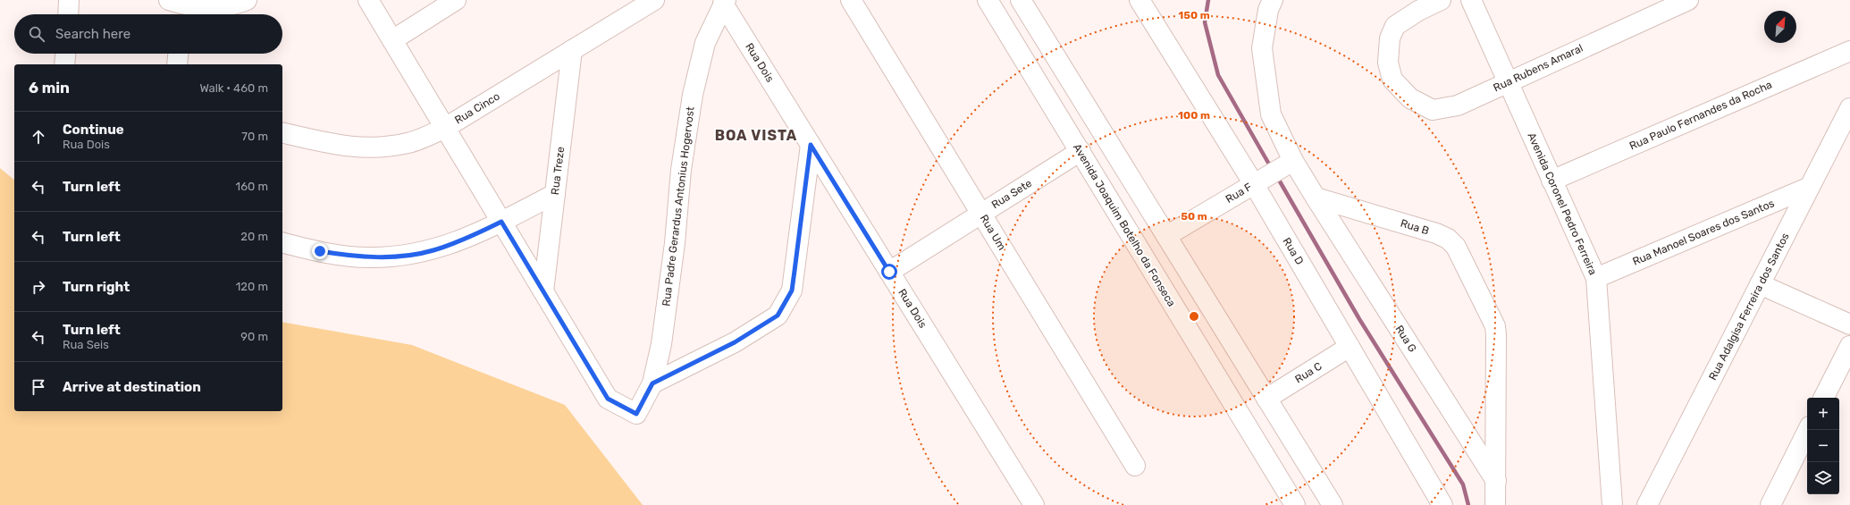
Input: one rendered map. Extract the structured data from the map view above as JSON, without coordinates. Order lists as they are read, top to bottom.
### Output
{
  "streets": {
    "street": [
      "Rua Dois",
      "Rua Rubens Amaral",
      "Rua Cinco",
      "Rua Paulo Fernandes da Rocha",
      "Rua Treze",
      "Rua F",
      "Rua Sete",
      "Avenida Coronel Pedro Ferreira",
      "Rua Padre Gerardus Antonius Hogervost",
      "Avenida Joaquim Botelho da Fonseca",
      "Rua B",
      "Rua Um",
      "Rua Manoel Soares dos Santos",
      "Rua D",
      "Rua Adalgisa Ferreira dos Santos",
      "Rua G",
      "Rua C"
    ]
  },
  "crossings": [
    ["Rua Dois", "Rua Sete"],
    ["Rua Dois", "Rua Padre Gerardus Antonius Hogervost"],
    ["Rua Rubens Amaral", "Avenida Coronel Pedro Ferreira"],
    ["Rua Cinco", "Rua Treze"],
    ["Rua Paulo Fernandes da Rocha", "Avenida Coronel Pedro Ferreira"],
    ["Rua Treze", "Rua Padre Gerardus Antonius Hogervost"],
    ["Rua F", "Rua D"],
    ["Rua Sete", "Avenida Joaquim Botelho da Fonseca"],
    ["Rua Sete", "Rua Um"],
    ["Avenida Coronel Pedro Ferreira", "Rua Manoel Soares dos Santos"],
    ["Rua B", "Rua G"],
    ["Rua Manoel Soares dos Santos", "Rua Adalgisa Ferreira dos Santos"],
    ["Rua D", "Rua C"]
  ],
  "districts": ["BOA VISTA"],
  "north": "top right",
  "page": {
    "search": "Search here",
    "heading": ["6 min", "Walk · 460 m"],
    "list": [
      ["Continue", "Rua Dois", "70 m"],
      ["Turn left", "160 m"],
      ["Turn left", "20 m"],
      ["Turn right", "120 m"],
      ["Turn left", "Rua Seis", "90 m"],
      "Arrive at destination"
    ],
    "map_buttons": ["+", "−"]
  },
  "rings": ["150 m", "100 m", "50 m"]
}
